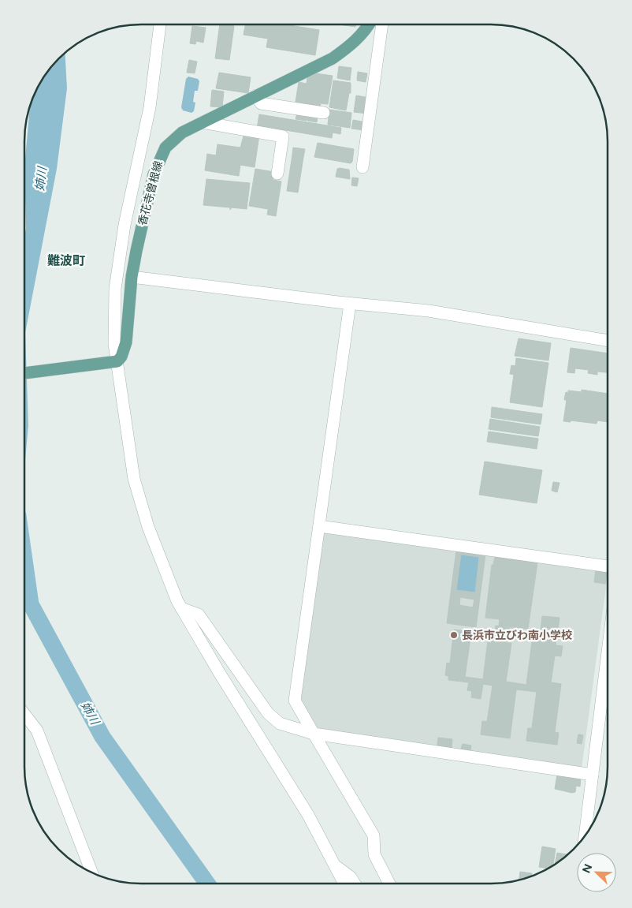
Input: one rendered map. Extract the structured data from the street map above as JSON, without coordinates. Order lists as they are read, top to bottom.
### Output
{
  "streets": {
    "main road": ["香花寺曽根線"]
  },
  "districts": ["難波町"],
  "water": ["姉川"],
  "places": ["長浜市立びわ南小学校"],
  "north": "top left"
}
